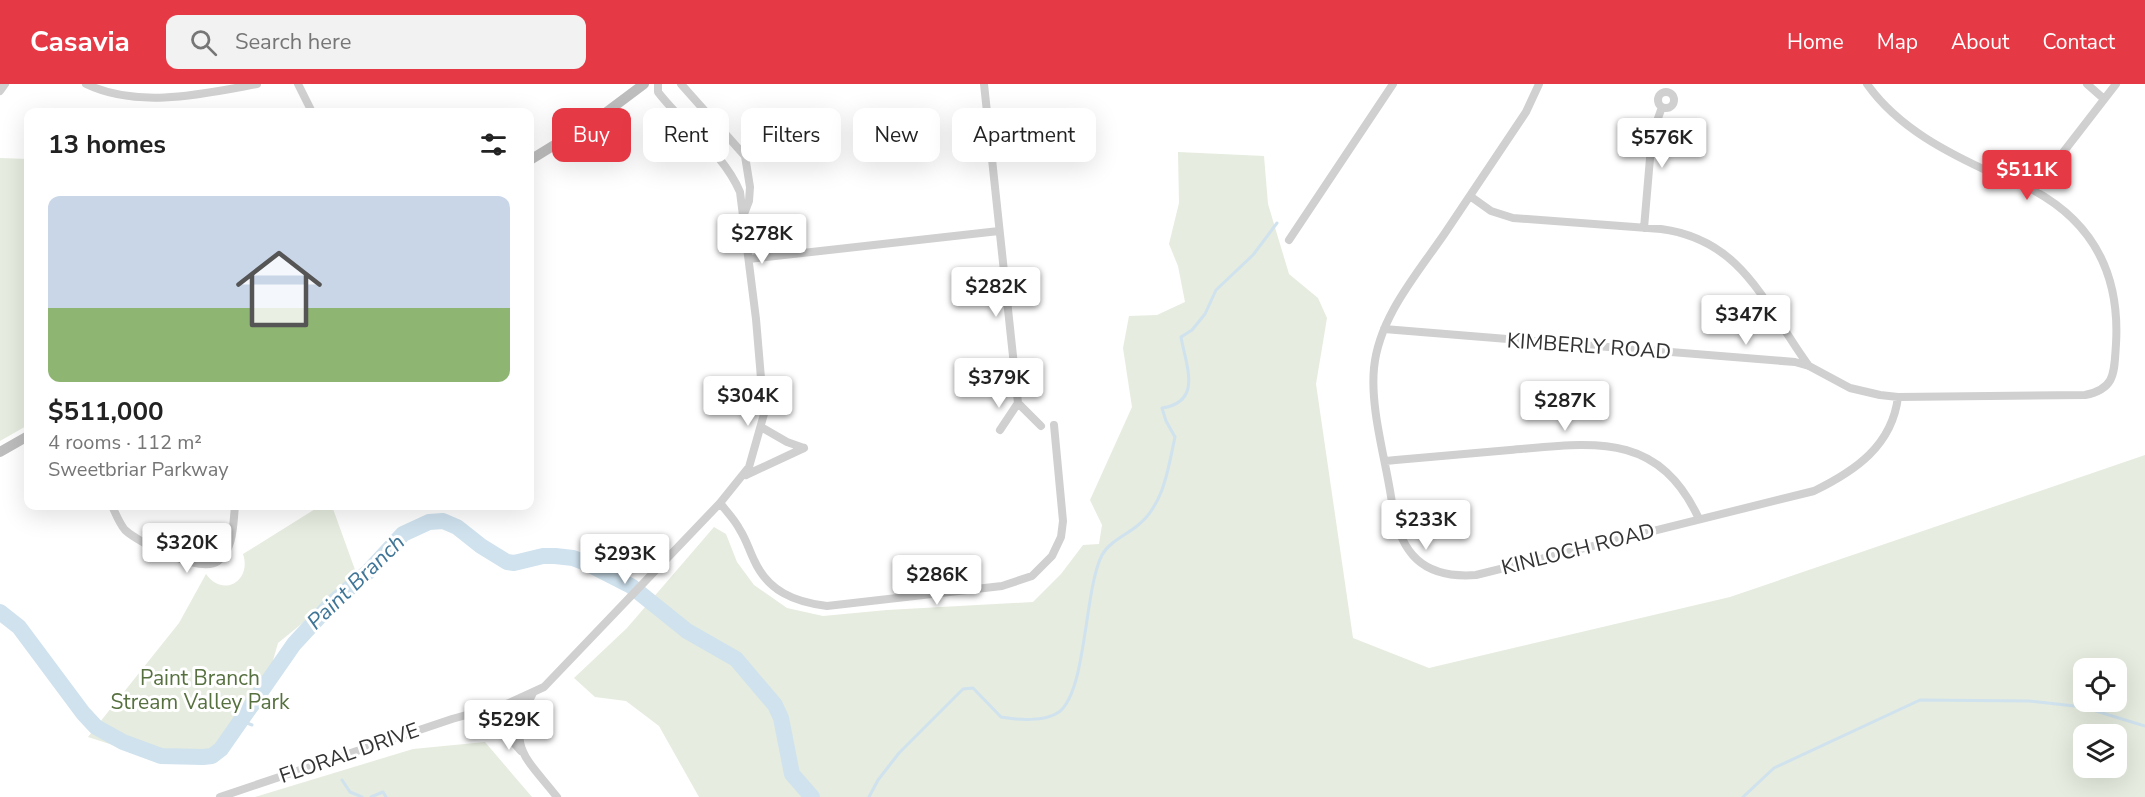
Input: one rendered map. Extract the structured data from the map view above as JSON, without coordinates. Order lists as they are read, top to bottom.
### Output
{
  "streets": {
    "street": ["KIMBERLY ROAD", "KINLOCH ROAD", "FLORAL DRIVE"]
  },
  "crossings": [
    ["KIMBERLY ROAD", "KINLOCH ROAD"]
  ],
  "water": ["Paint Branch"],
  "parks": ["Paint Branch Stream Valley Park"],
  "page": {
    "header": "Casavia",
    "search": "Search here",
    "nav": [
      "Home",
      "Map",
      "About",
      "Contact"
    ],
    "chip": [
      "Buy",
      "Rent",
      "Filters",
      "New",
      "Apartment"
    ],
    "heading": "13 homes",
    "price": [
      "$576K",
      "$511K",
      "$278K",
      "$282K",
      "$347K",
      "$379K",
      "$304K",
      "$287K",
      "$233K",
      "$320K",
      "$293K",
      "$286K",
      "$529K"
    ],
    "list": [
      {
        "name": "$511,000",
        "note": "4 rooms · 112 m² · Sweetbriar Parkway"
      }
    ]
  }
}
